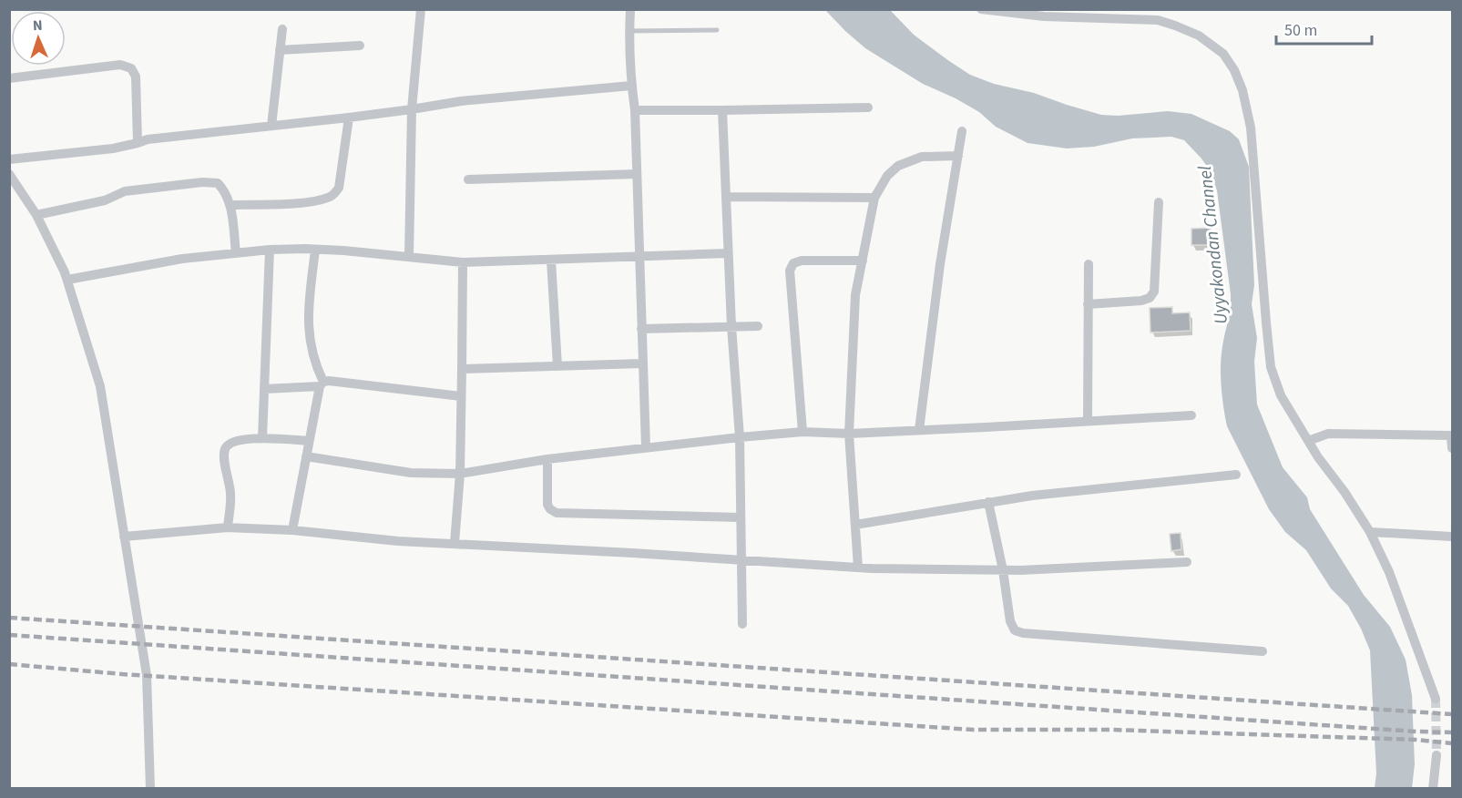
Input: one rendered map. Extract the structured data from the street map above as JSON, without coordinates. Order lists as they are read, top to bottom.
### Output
{
  "water": ["Uyyakondan Channel"],
  "scale_bar": "50 m",
  "north": "top"
}
